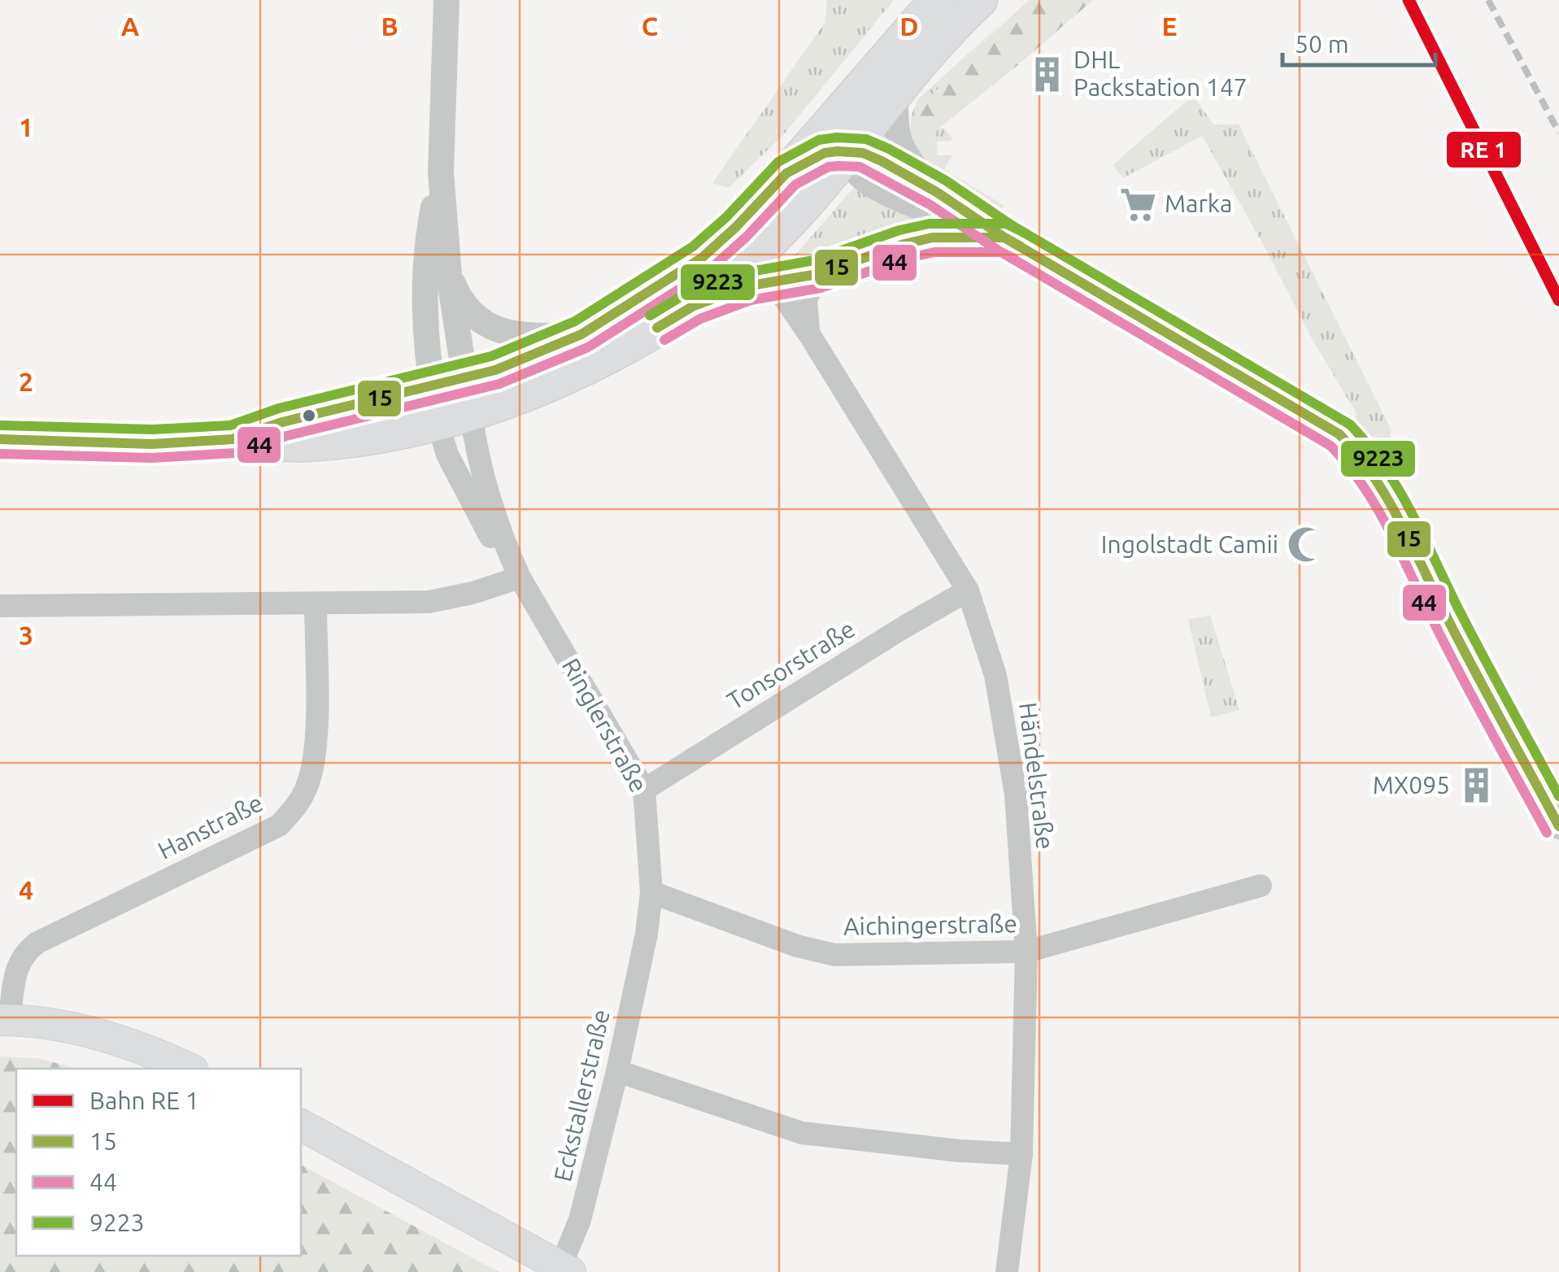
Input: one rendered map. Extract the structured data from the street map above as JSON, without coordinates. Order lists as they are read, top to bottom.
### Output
{
  "streets": {
    "street": [
      "Tonsorstraße",
      "Ringlerstraße",
      "Händelstraße",
      "Hanstraße",
      "Aichingerstraße",
      "Eckstallerstraße"
    ]
  },
  "crossings": [
    ["Tonsorstraße", "Ringlerstraße"],
    ["Tonsorstraße", "Händelstraße"],
    ["Ringlerstraße", "Aichingerstraße"],
    ["Ringlerstraße", "Eckstallerstraße"],
    ["Händelstraße", "Aichingerstraße"]
  ],
  "places": {
    "building": ["DHL Packstation 147", "MX095"],
    "supermarket": ["Marka"],
    "mosque": ["Ingolstadt Camii"]
  },
  "lines": ["transit line 9223", "transit line 15", "transit line 44"],
  "legend": [
    "Bahn RE 1",
    "15",
    "44",
    "9223"
  ],
  "scale_bar": "50 m",
  "grid": {
    "columns": [
      "A",
      "B",
      "C",
      "D",
      "E"
    ],
    "rows": [
      "1",
      "2",
      "3",
      "4"
    ]
  }
}
